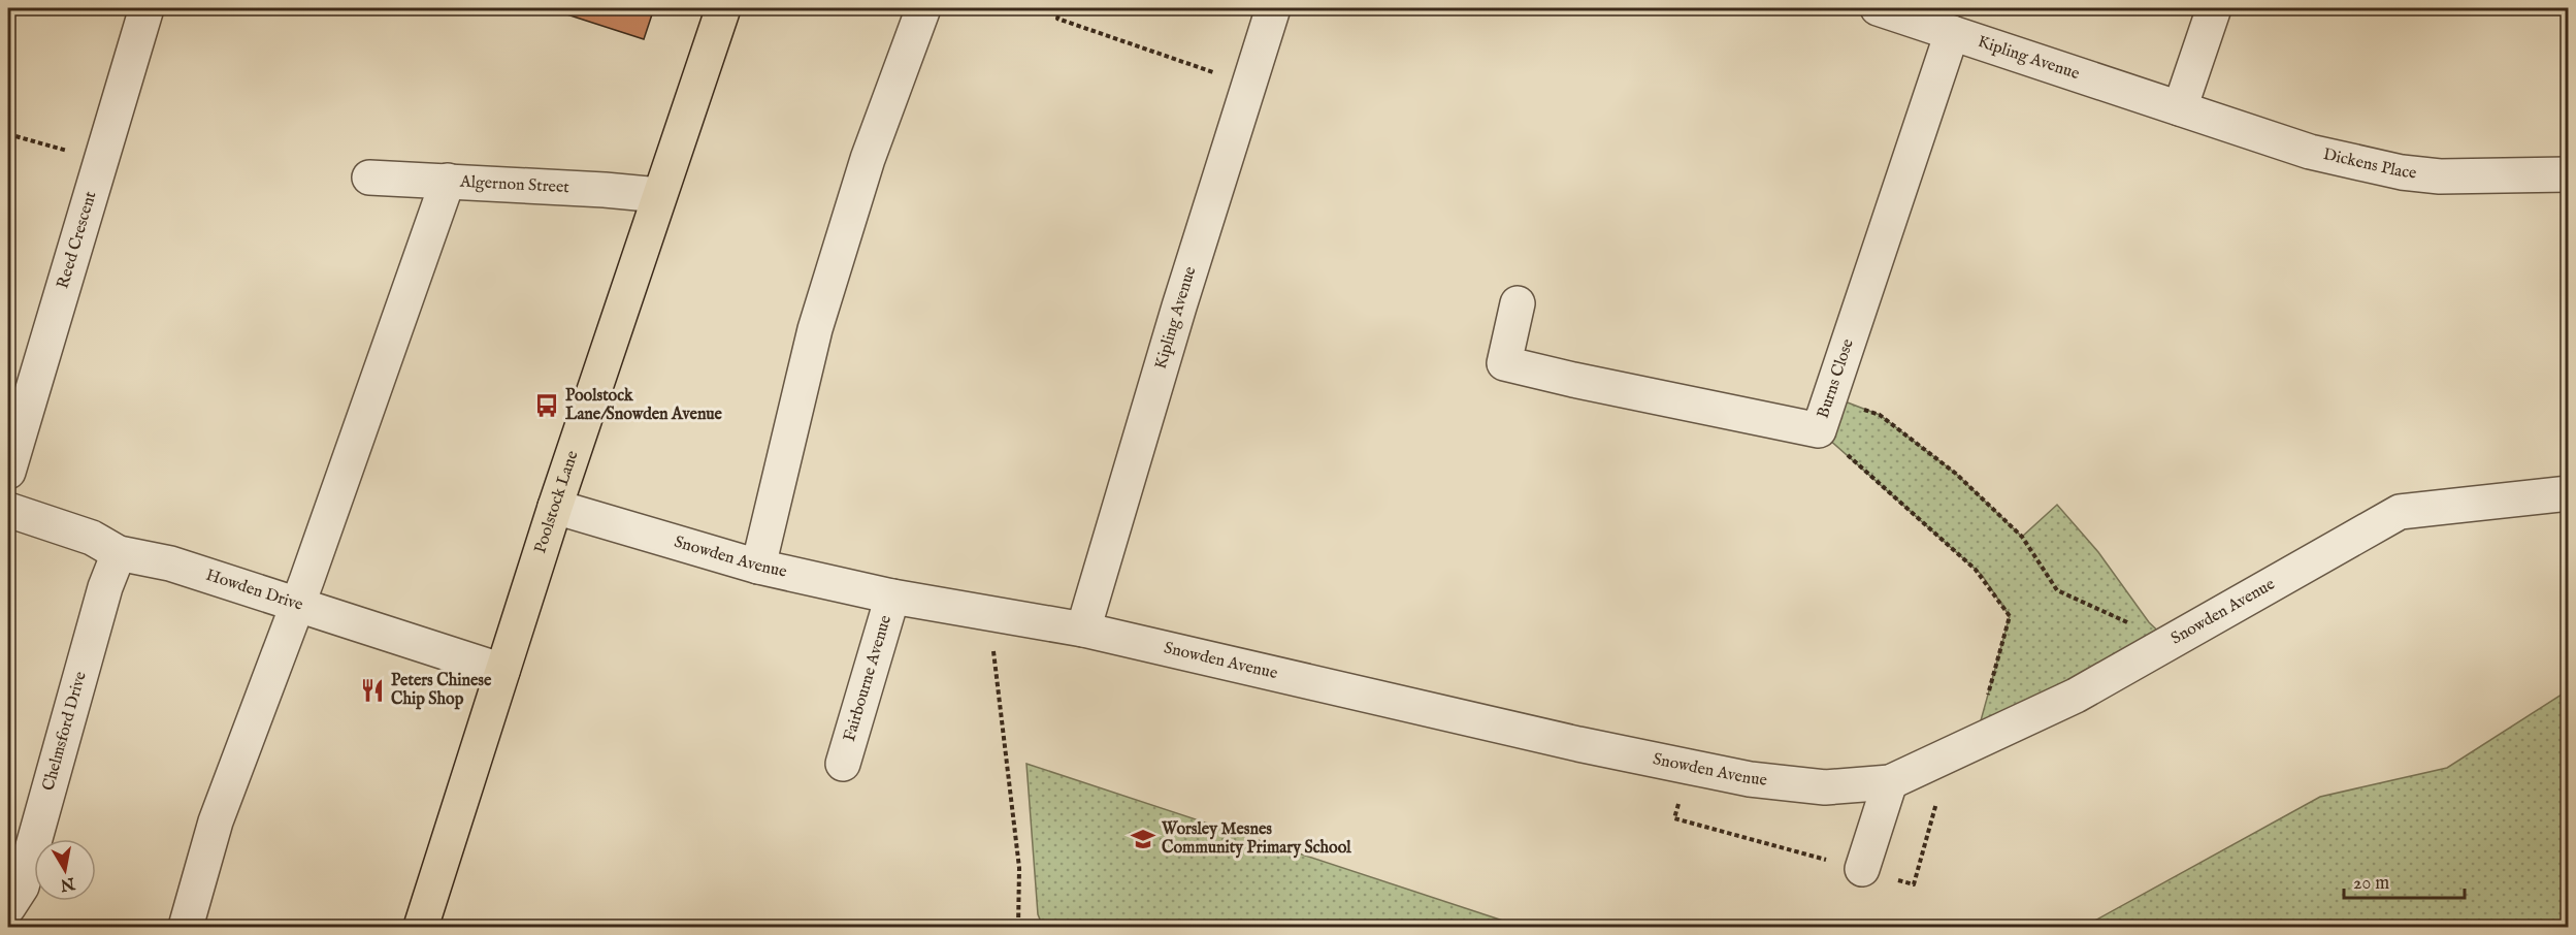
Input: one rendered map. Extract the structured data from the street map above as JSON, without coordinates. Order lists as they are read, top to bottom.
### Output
{
  "streets": {
    "main road": ["Poolstock Lane"],
    "street": [
      "Kipling Avenue",
      "Dickens Place",
      "Algernon Street",
      "Reed Crescent",
      "Burns Close",
      "Snowden Avenue",
      "Howden Drive",
      "Fairbourne Avenue",
      "Chelmsford Drive"
    ]
  },
  "crossings": [
    ["Kipling Avenue", "Dickens Place"],
    ["Kipling Avenue", "Burns Close"],
    ["Kipling Avenue", "Snowden Avenue"],
    ["Algernon Street", "Poolstock Lane"],
    ["Poolstock Lane", "Snowden Avenue"],
    ["Poolstock Lane", "Howden Drive"],
    ["Snowden Avenue", "Fairbourne Avenue"],
    ["Howden Drive", "Chelmsford Drive"]
  ],
  "places": {
    "bus stop": ["Poolstock Lane/Snowden Avenue"],
    "restaurant": ["Peters Chinese Chip Shop"],
    "school or university": ["Worsley Mesnes Community Primary School"]
  },
  "scale_bar": "20 m",
  "north": "bottom"
}
